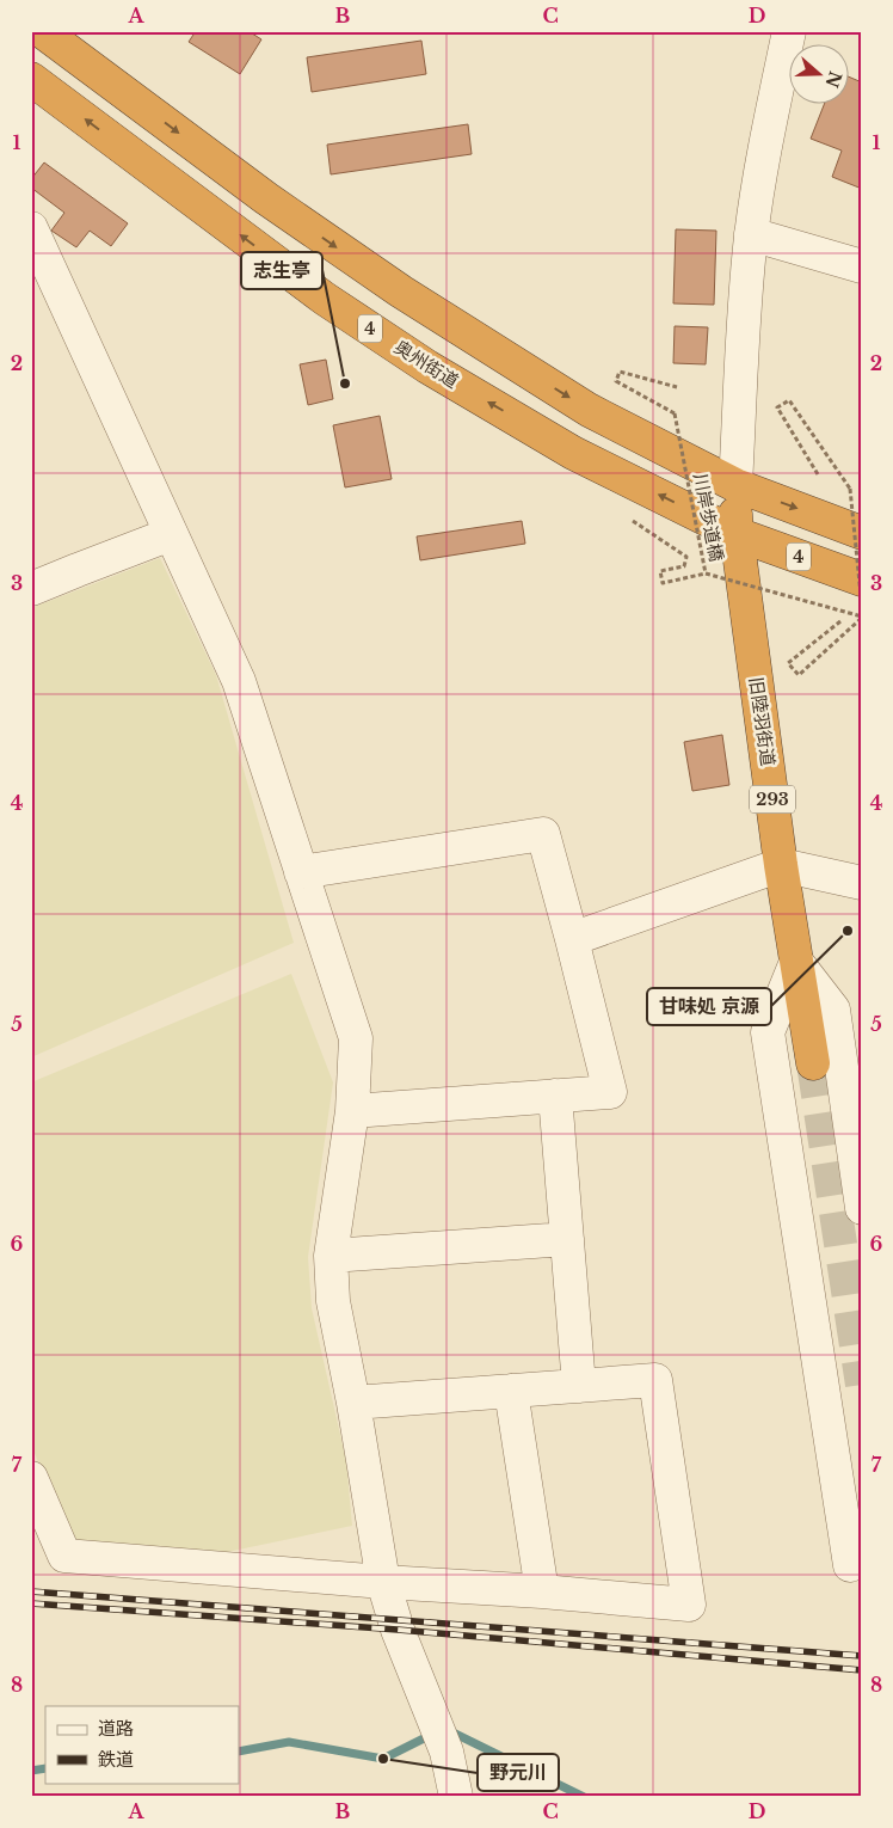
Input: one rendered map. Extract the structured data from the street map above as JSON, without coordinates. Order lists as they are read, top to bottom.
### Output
{
  "streets": {
    "highway": [
      "4",
      "奥州街道",
      "旧陸羽街道",
      "293"
    ],
    "path": ["川岸歩道橋"]
  },
  "crossings": [
    ["奥州街道", "旧陸羽街道"]
  ],
  "places": ["志生亭", "甘味処 京源", "野元川"],
  "legend": ["道路", "鉄道"],
  "north": "right",
  "grid": {
    "columns": [
      "A",
      "B",
      "C",
      "D"
    ],
    "rows": [
      "1",
      "2",
      "3",
      "4",
      "5",
      "6",
      "7",
      "8"
    ]
  }
}
